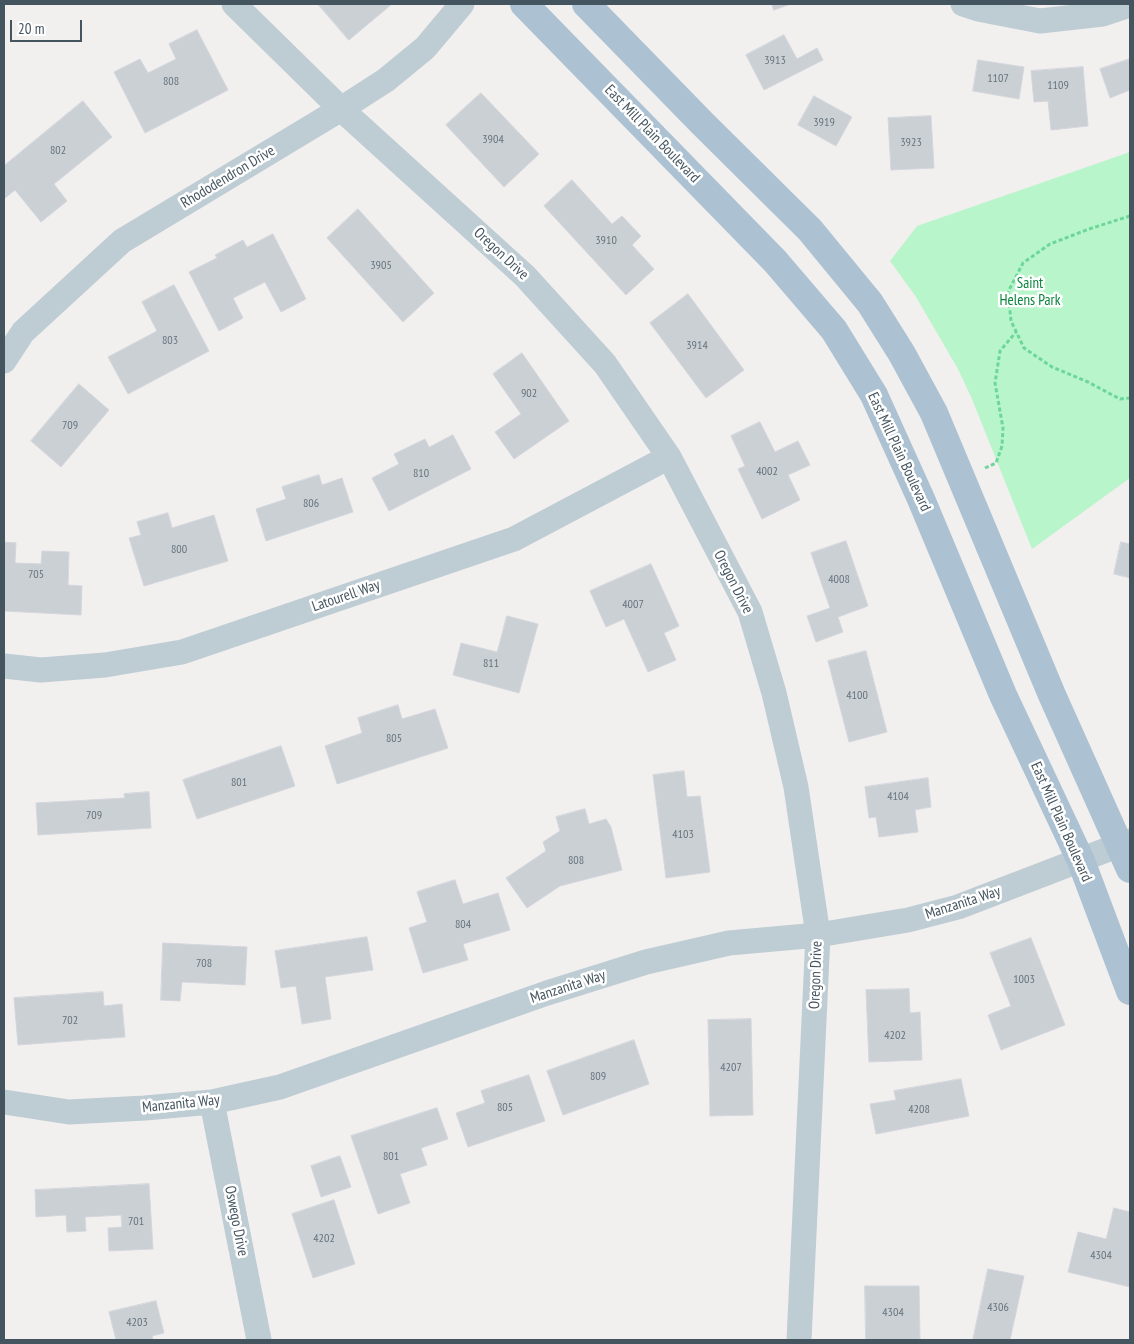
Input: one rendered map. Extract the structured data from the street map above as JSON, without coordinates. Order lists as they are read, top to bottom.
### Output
{
  "streets": {
    "main road": ["East Mill Plain Boulevard"],
    "street": [
      "Rhododendron Drive",
      "Oregon Drive",
      "Latourell Way",
      "Manzanita Way",
      "Oswego Drive"
    ]
  },
  "crossings": [
    ["East Mill Plain Boulevard", "Manzanita Way"],
    ["Rhododendron Drive", "Oregon Drive"],
    ["Oregon Drive", "Latourell Way"],
    ["Oregon Drive", "Manzanita Way"],
    ["Manzanita Way", "Oswego Drive"]
  ],
  "parks": ["Saint Helens Park"],
  "house_numbers": [
    "3913",
    "1107",
    "808",
    "1109",
    "3919",
    "3904",
    "3923",
    "802",
    "3910",
    "3905",
    "803",
    "3914",
    "902",
    "709",
    "4002",
    "810",
    "806",
    "800",
    "705",
    "4008",
    "4007",
    "811",
    "4100",
    "805",
    "801",
    "4104",
    "709",
    "4103",
    "808",
    "804",
    "708",
    "1003",
    "702",
    "4202",
    "4207",
    "809",
    "805",
    "4208",
    "801",
    "701",
    "4202",
    "4304",
    "4306",
    "4304",
    "4203"
  ],
  "scale_bar": "20 m"
}
